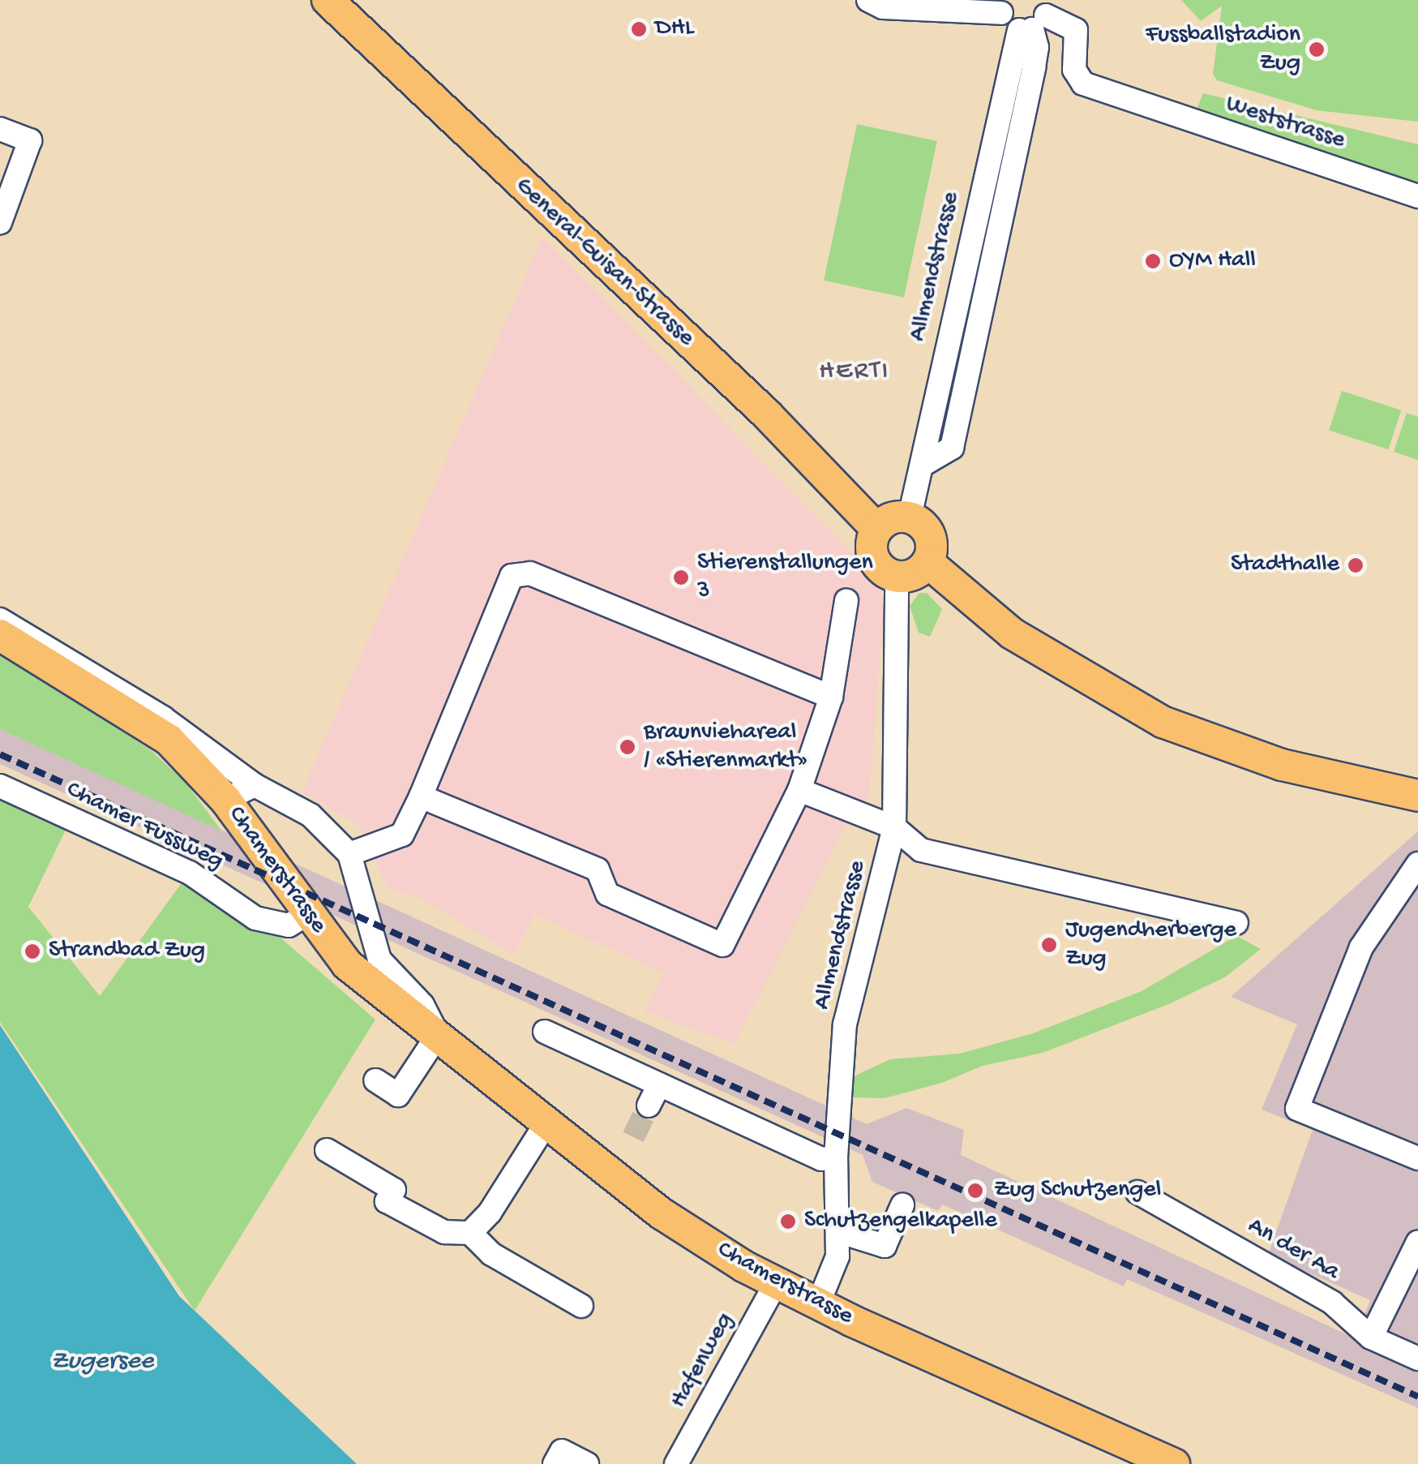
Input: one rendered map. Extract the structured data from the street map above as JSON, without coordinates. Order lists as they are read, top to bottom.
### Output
{
  "streets": {
    "main road": ["General-Guisan-Strasse", "Chamerstrasse"],
    "street": [
      "Weststrasse",
      "Allmendstrasse",
      "Chamer Fussweg",
      "An der Aa",
      "Hafenweg"
    ]
  },
  "crossings": [
    ["Weststrasse", "Allmendstrasse"],
    ["General-Guisan-Strasse", "Allmendstrasse"],
    ["Allmendstrasse", "Chamerstrasse"],
    ["Chamer Fussweg", "Chamerstrasse"],
    ["Chamerstrasse", "Hafenweg"]
  ],
  "districts": ["HERTI"],
  "water": ["Zugersee"],
  "places": [
    "DHL",
    "Fussballstadion Zug",
    "OYM Hall",
    "Stadthalle",
    "Stierenstallungen 3",
    "Braunviehareal / «Stierenmarkt»",
    "Jugendherberge Zug",
    "Strandbad Zug",
    "Zug Schutzengel",
    "Schutzengelkapelle"
  ]
}
